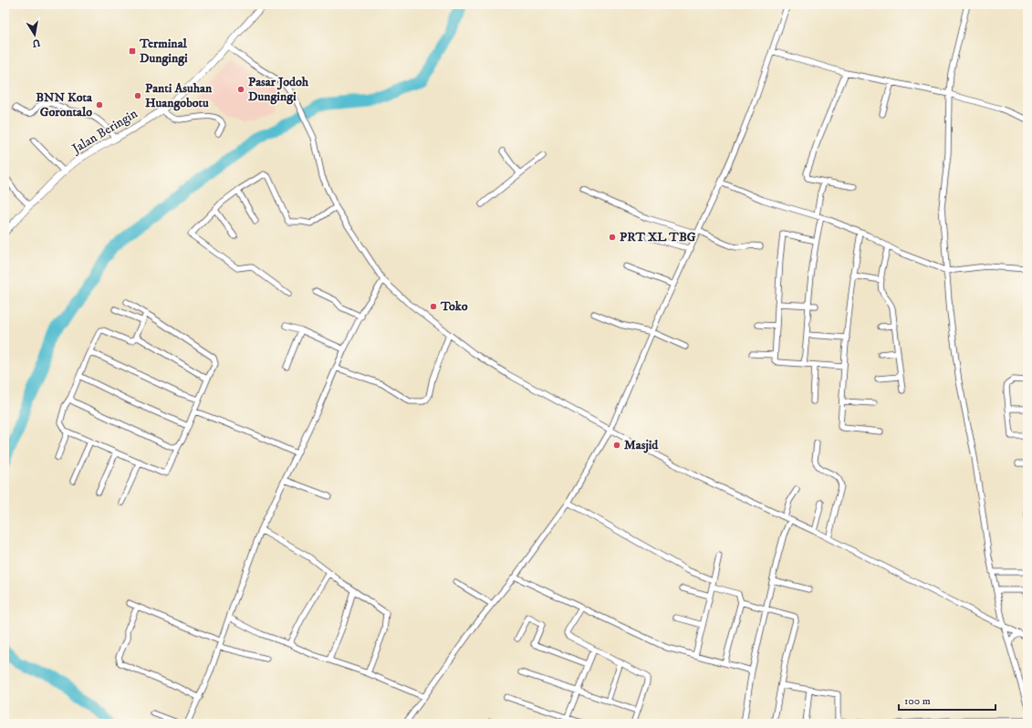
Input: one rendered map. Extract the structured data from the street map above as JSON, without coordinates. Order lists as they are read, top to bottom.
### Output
{
  "streets": {
    "street": ["Jalan Beringin"]
  },
  "places": {
    "transit": ["Terminal Dungingi"],
    "other": [
      "Pasar Jodoh Dungingi",
      "Panti Asuhan Huangobotu",
      "BNN Kota Gorontalo",
      "PRT XL TBG",
      "Toko",
      "Masjid"
    ]
  },
  "scale_bar": "100 m",
  "north": "bottom"
}
